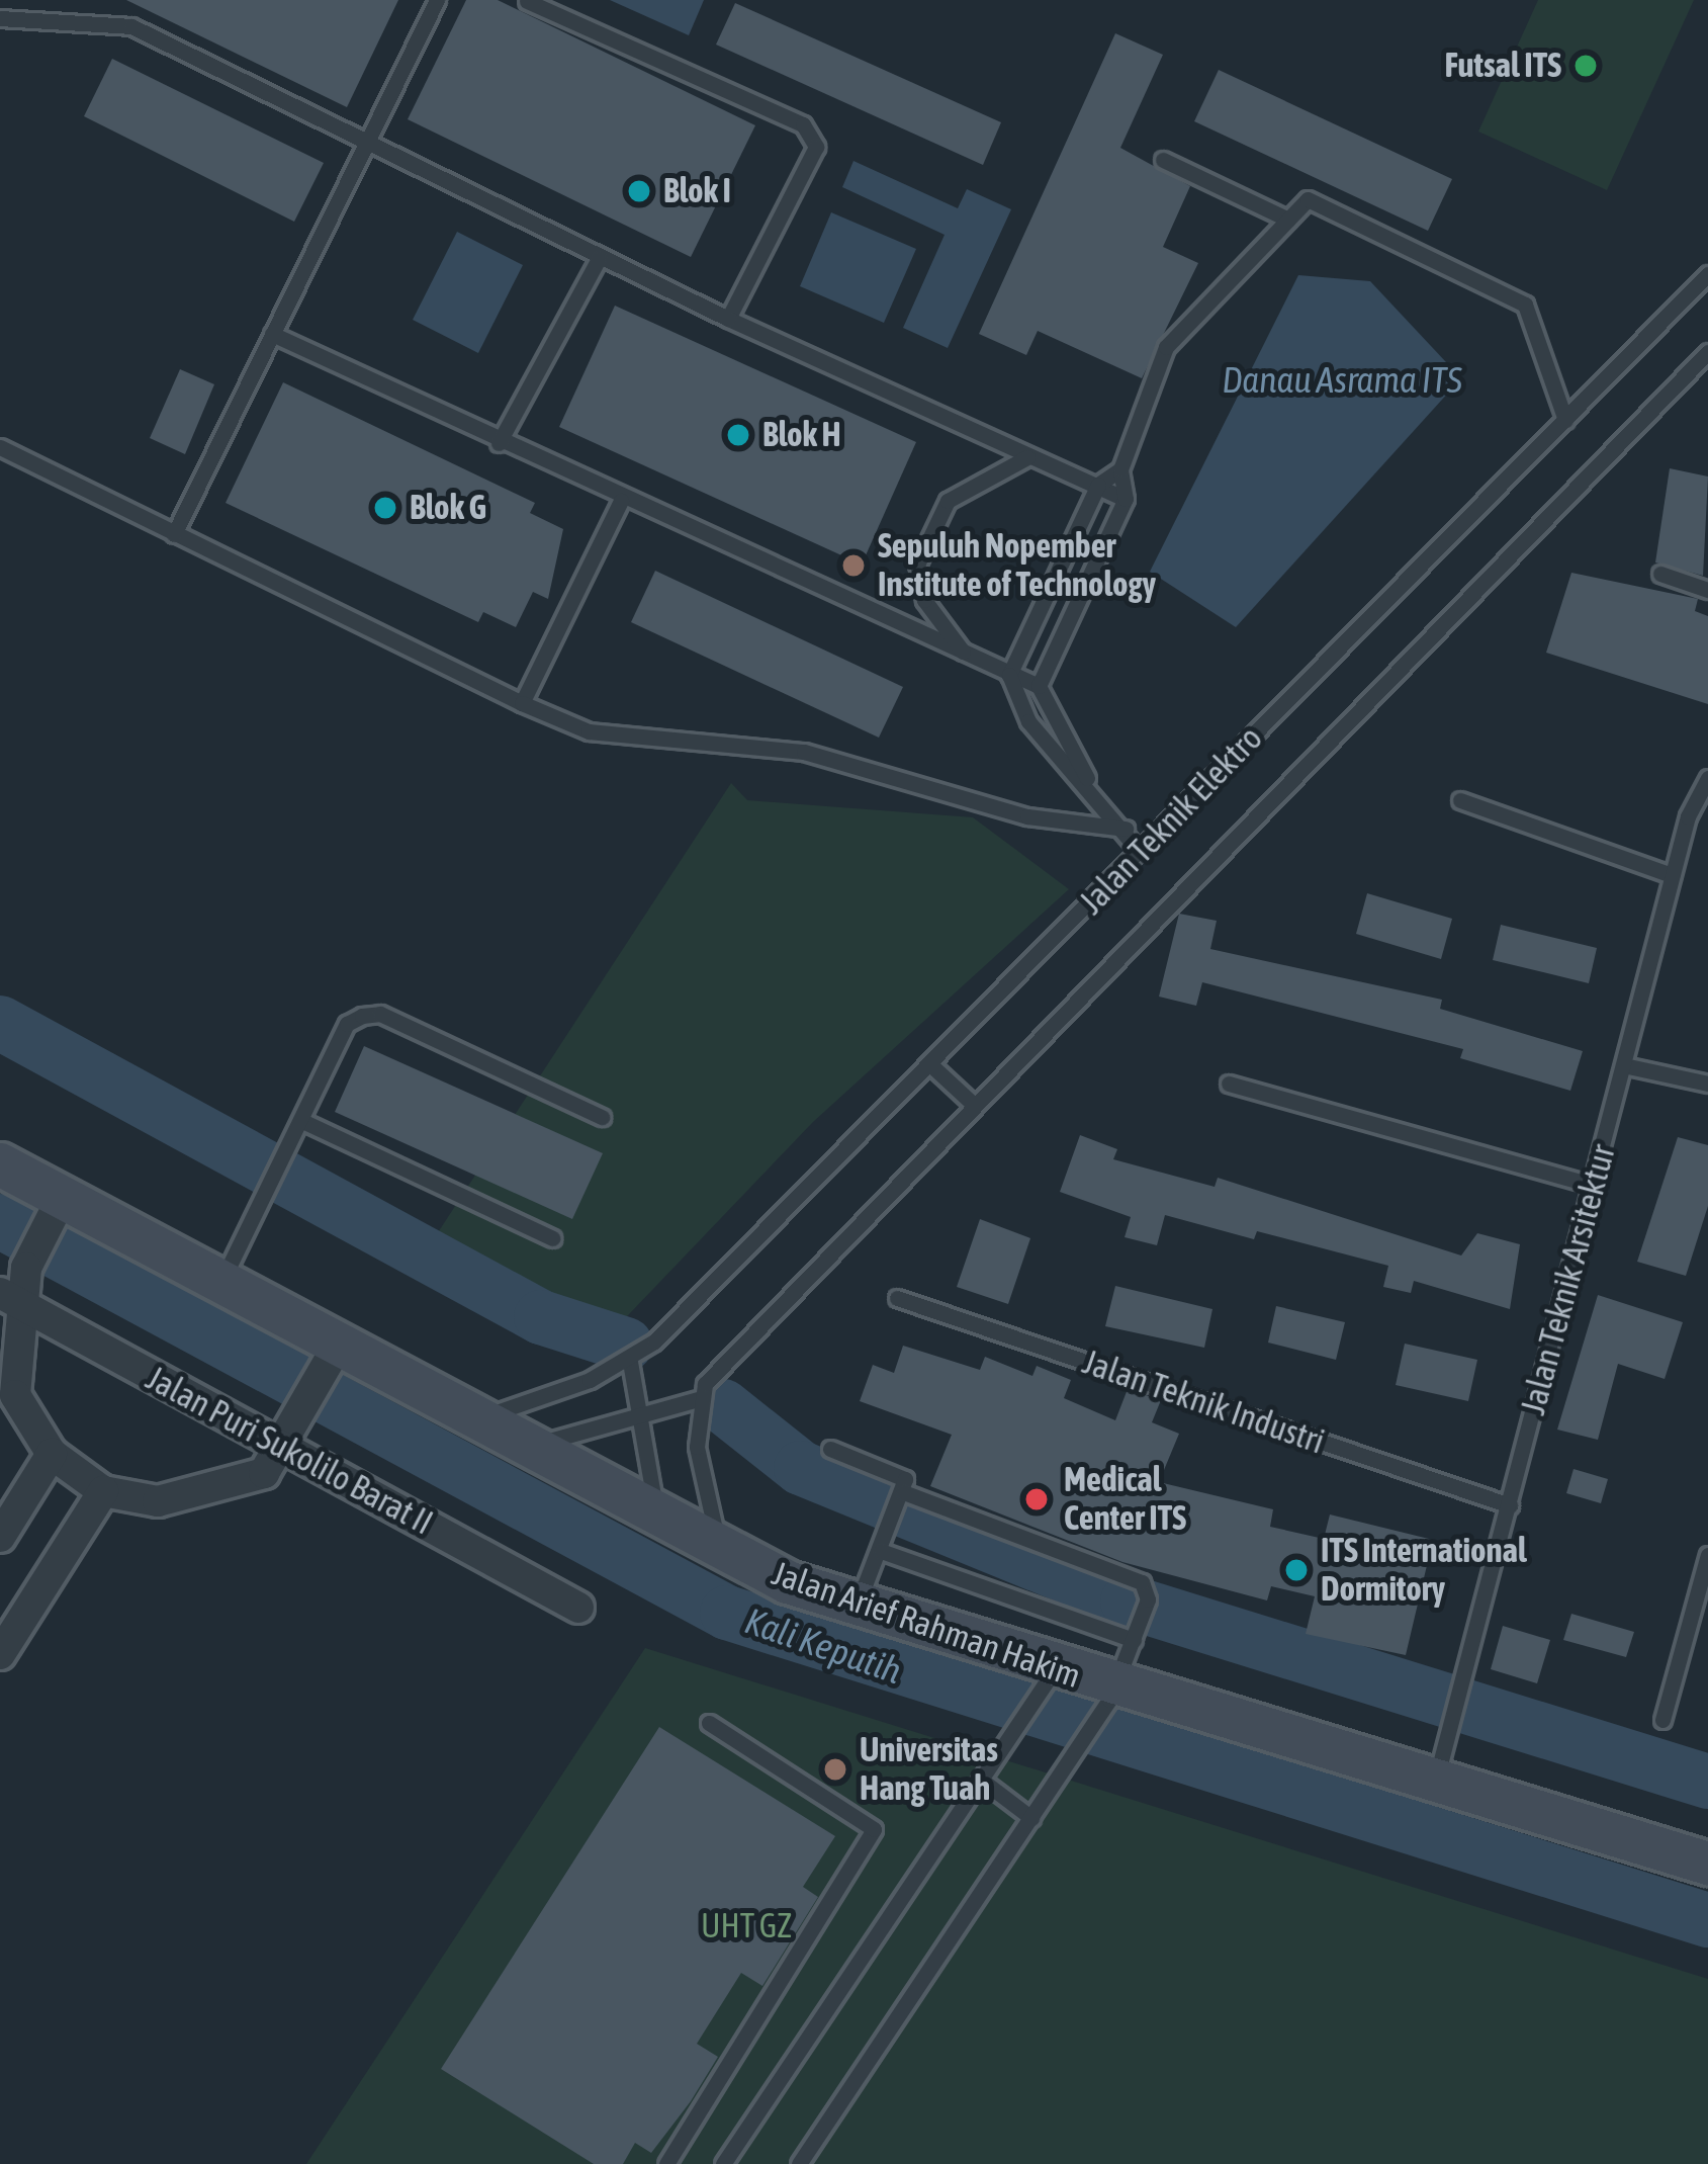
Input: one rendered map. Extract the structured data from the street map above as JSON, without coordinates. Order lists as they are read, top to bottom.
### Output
{
  "streets": {
    "main road": ["Jalan Arief Rahman Hakim"],
    "street": ["Jalan Puri Sukolilo Barat II"],
    "lane": ["Jalan Teknik Elektro", "Jalan Teknik Arsitektur", "Jalan Teknik Industri"]
  },
  "crossings": [
    ["Jalan Teknik Elektro", "Jalan Arief Rahman Hakim"],
    ["Jalan Teknik Arsitektur", "Jalan Teknik Industri"],
    ["Jalan Teknik Arsitektur", "Jalan Arief Rahman Hakim"]
  ],
  "water": ["Danau Asrama ITS", "Kali Keputih"],
  "parks": ["UHT GZ"],
  "places": [
    "Futsal ITS",
    "Blok I",
    "Blok H",
    "Blok G",
    "Sepuluh Nopember Institute of Technology",
    "Medical Center ITS",
    "ITS International Dormitory",
    "Universitas Hang Tuah"
  ]
}
